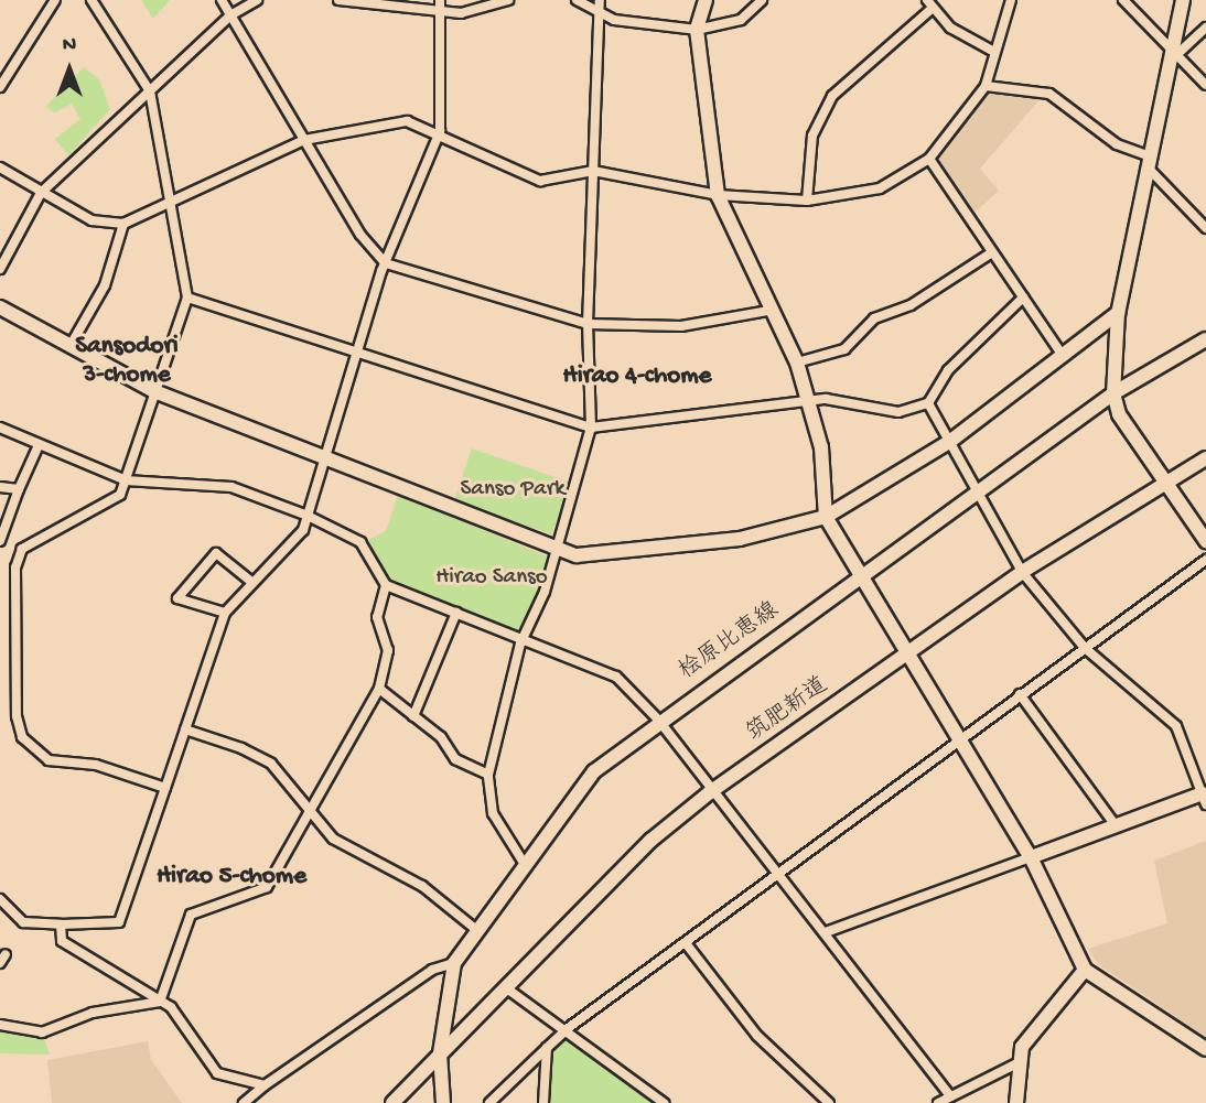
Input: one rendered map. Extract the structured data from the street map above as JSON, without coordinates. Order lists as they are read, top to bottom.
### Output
{
  "streets": {
    "street": ["桧原比恵線", "筑肥新道"]
  },
  "crossings": [
    ["桧原比恵線", "筑肥新道"]
  ],
  "districts": ["Sansodori 3-chome", "Hirao 4-chome", "Hirao 5-chome"],
  "parks": ["Sanso Park", "Hirao Sanso"],
  "north": "top"
}
